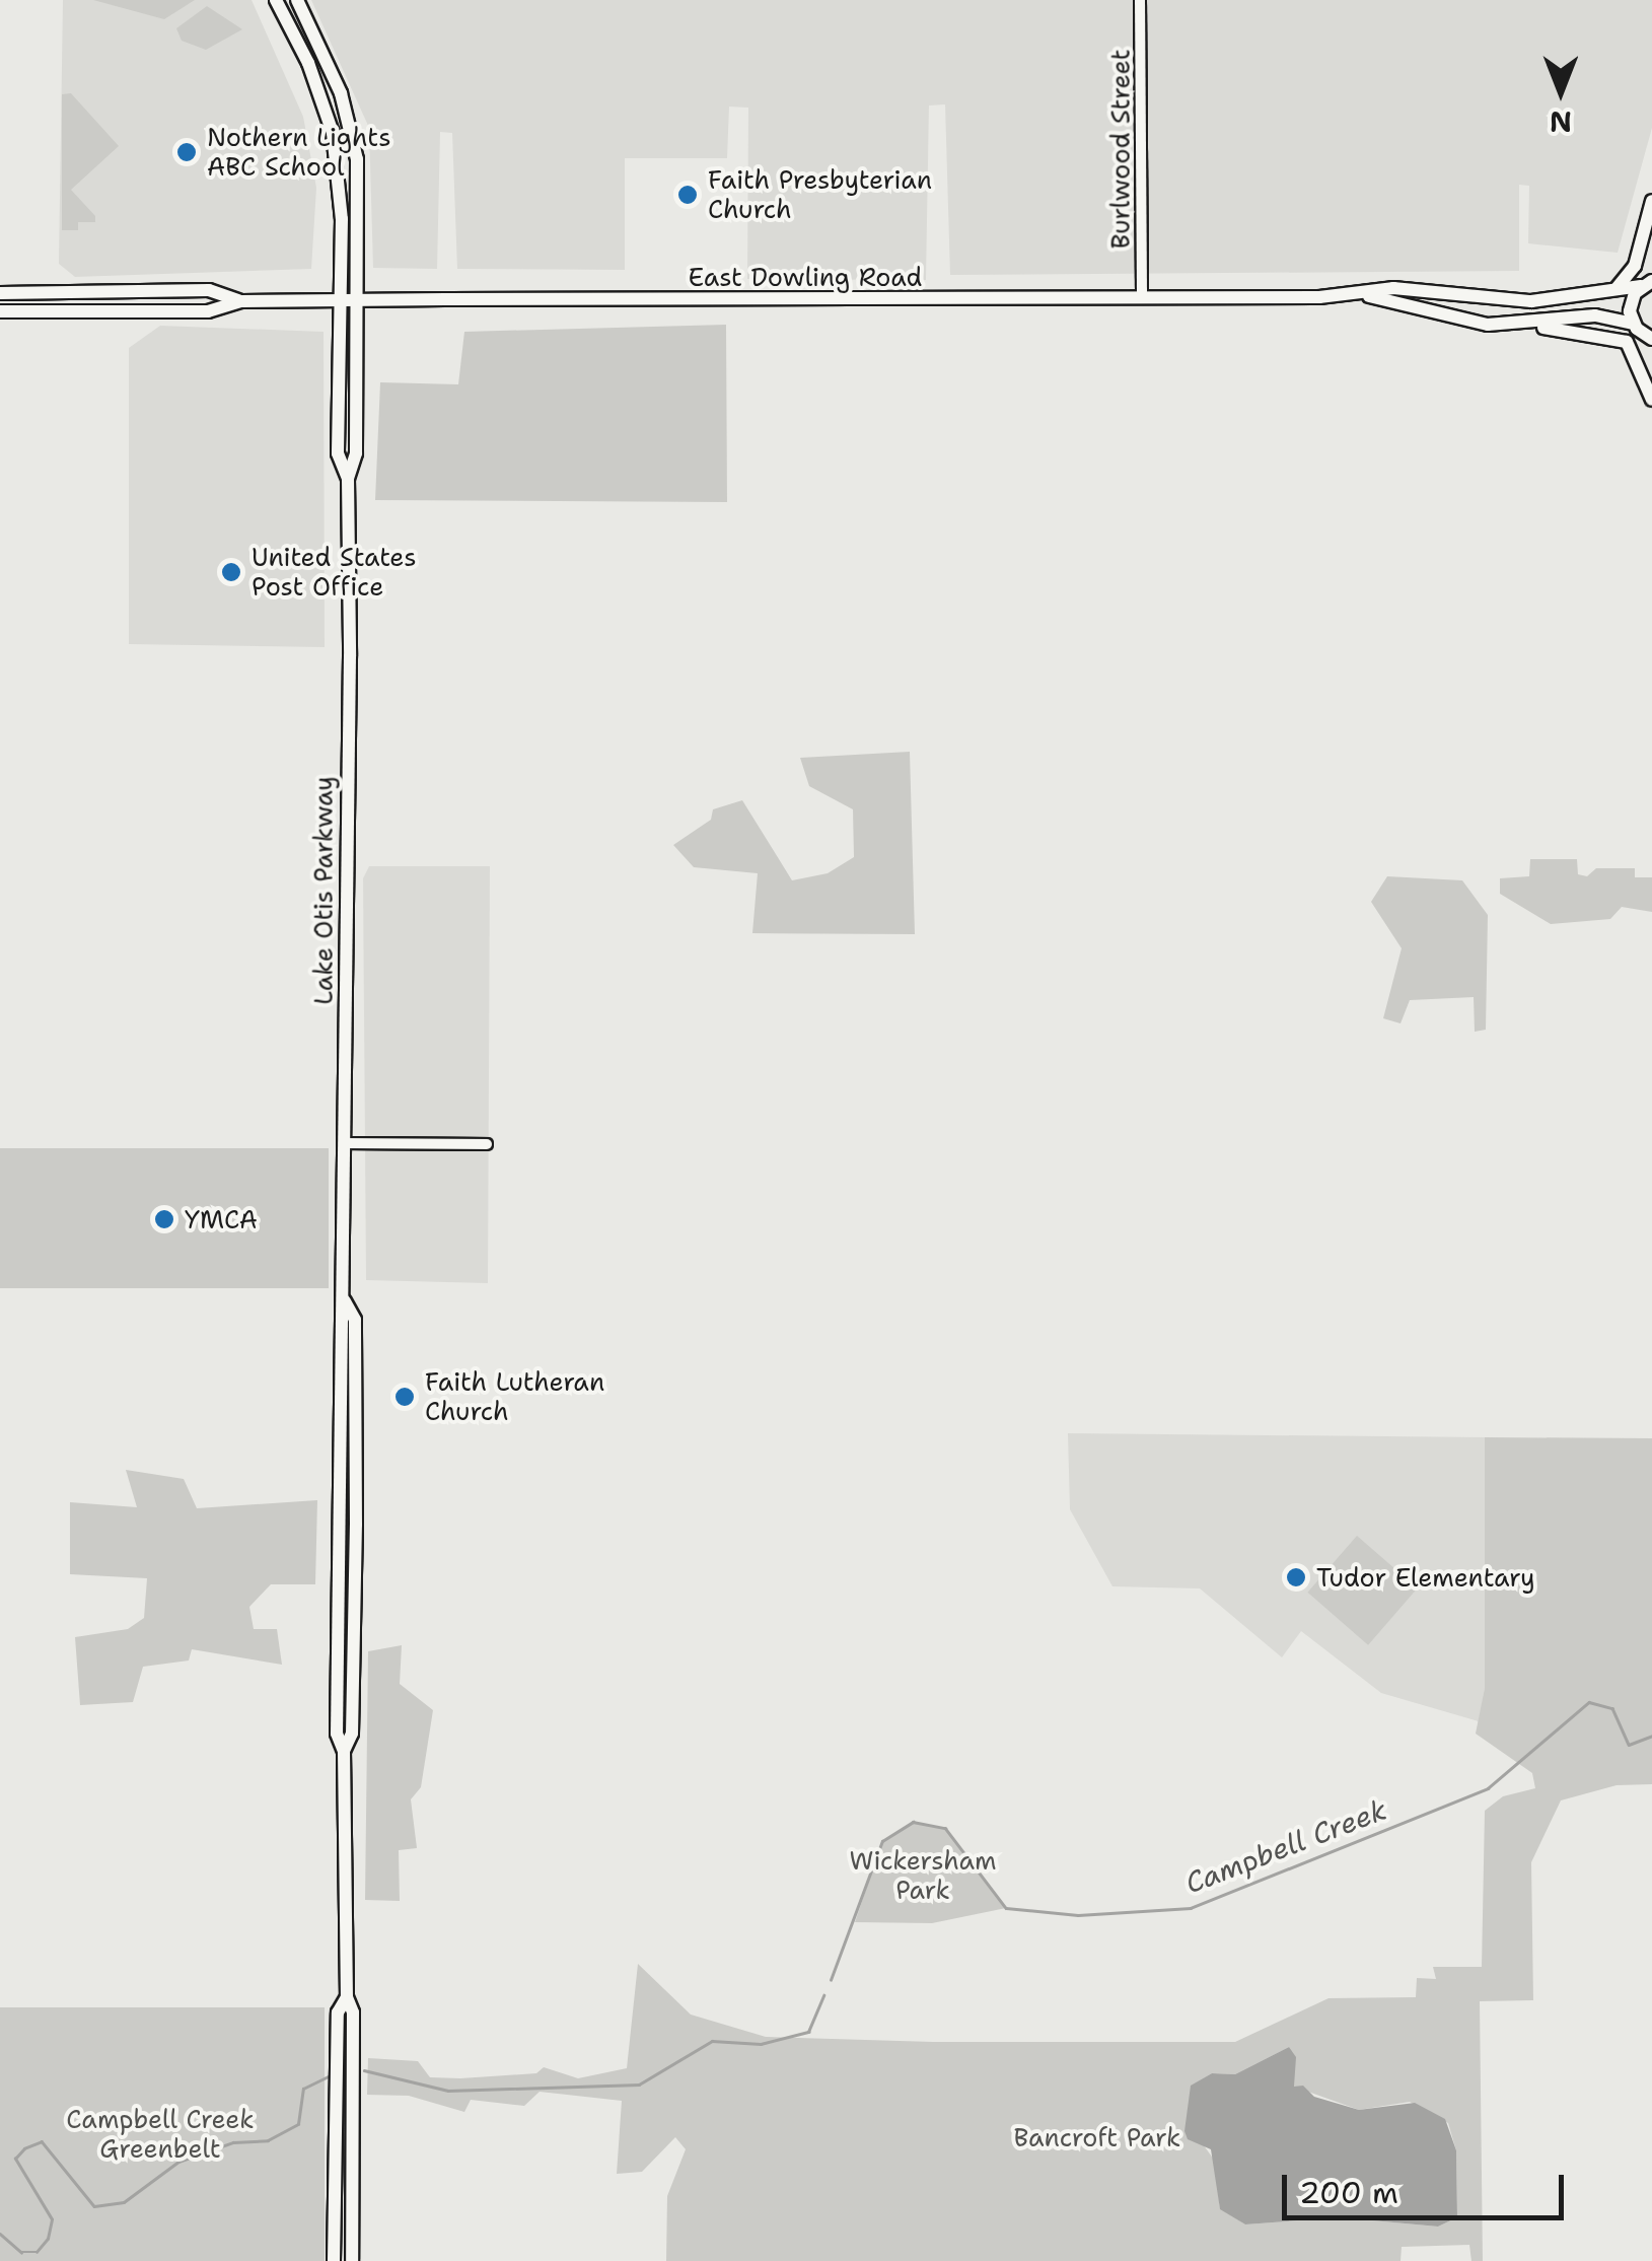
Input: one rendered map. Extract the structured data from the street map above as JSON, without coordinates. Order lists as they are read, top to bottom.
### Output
{
  "streets": {
    "main road": ["East Dowling Road", "Lake Otis Parkway"],
    "street": ["Burlwood Street"]
  },
  "crossings": [
    ["Burlwood Street", "East Dowling Road"],
    ["East Dowling Road", "Lake Otis Parkway"]
  ],
  "water": ["Campbell Creek"],
  "parks": ["Wickersham Park", "Campbell Creek Greenbelt", "Bancroft Park"],
  "places": [
    "Nothern Lights ABC School",
    "Faith Presbyterian Church",
    "United States Post Office",
    "YMCA",
    "Faith Lutheran Church",
    "Tudor Elementary"
  ],
  "scale_bar": "200 m",
  "north": "bottom"
}
